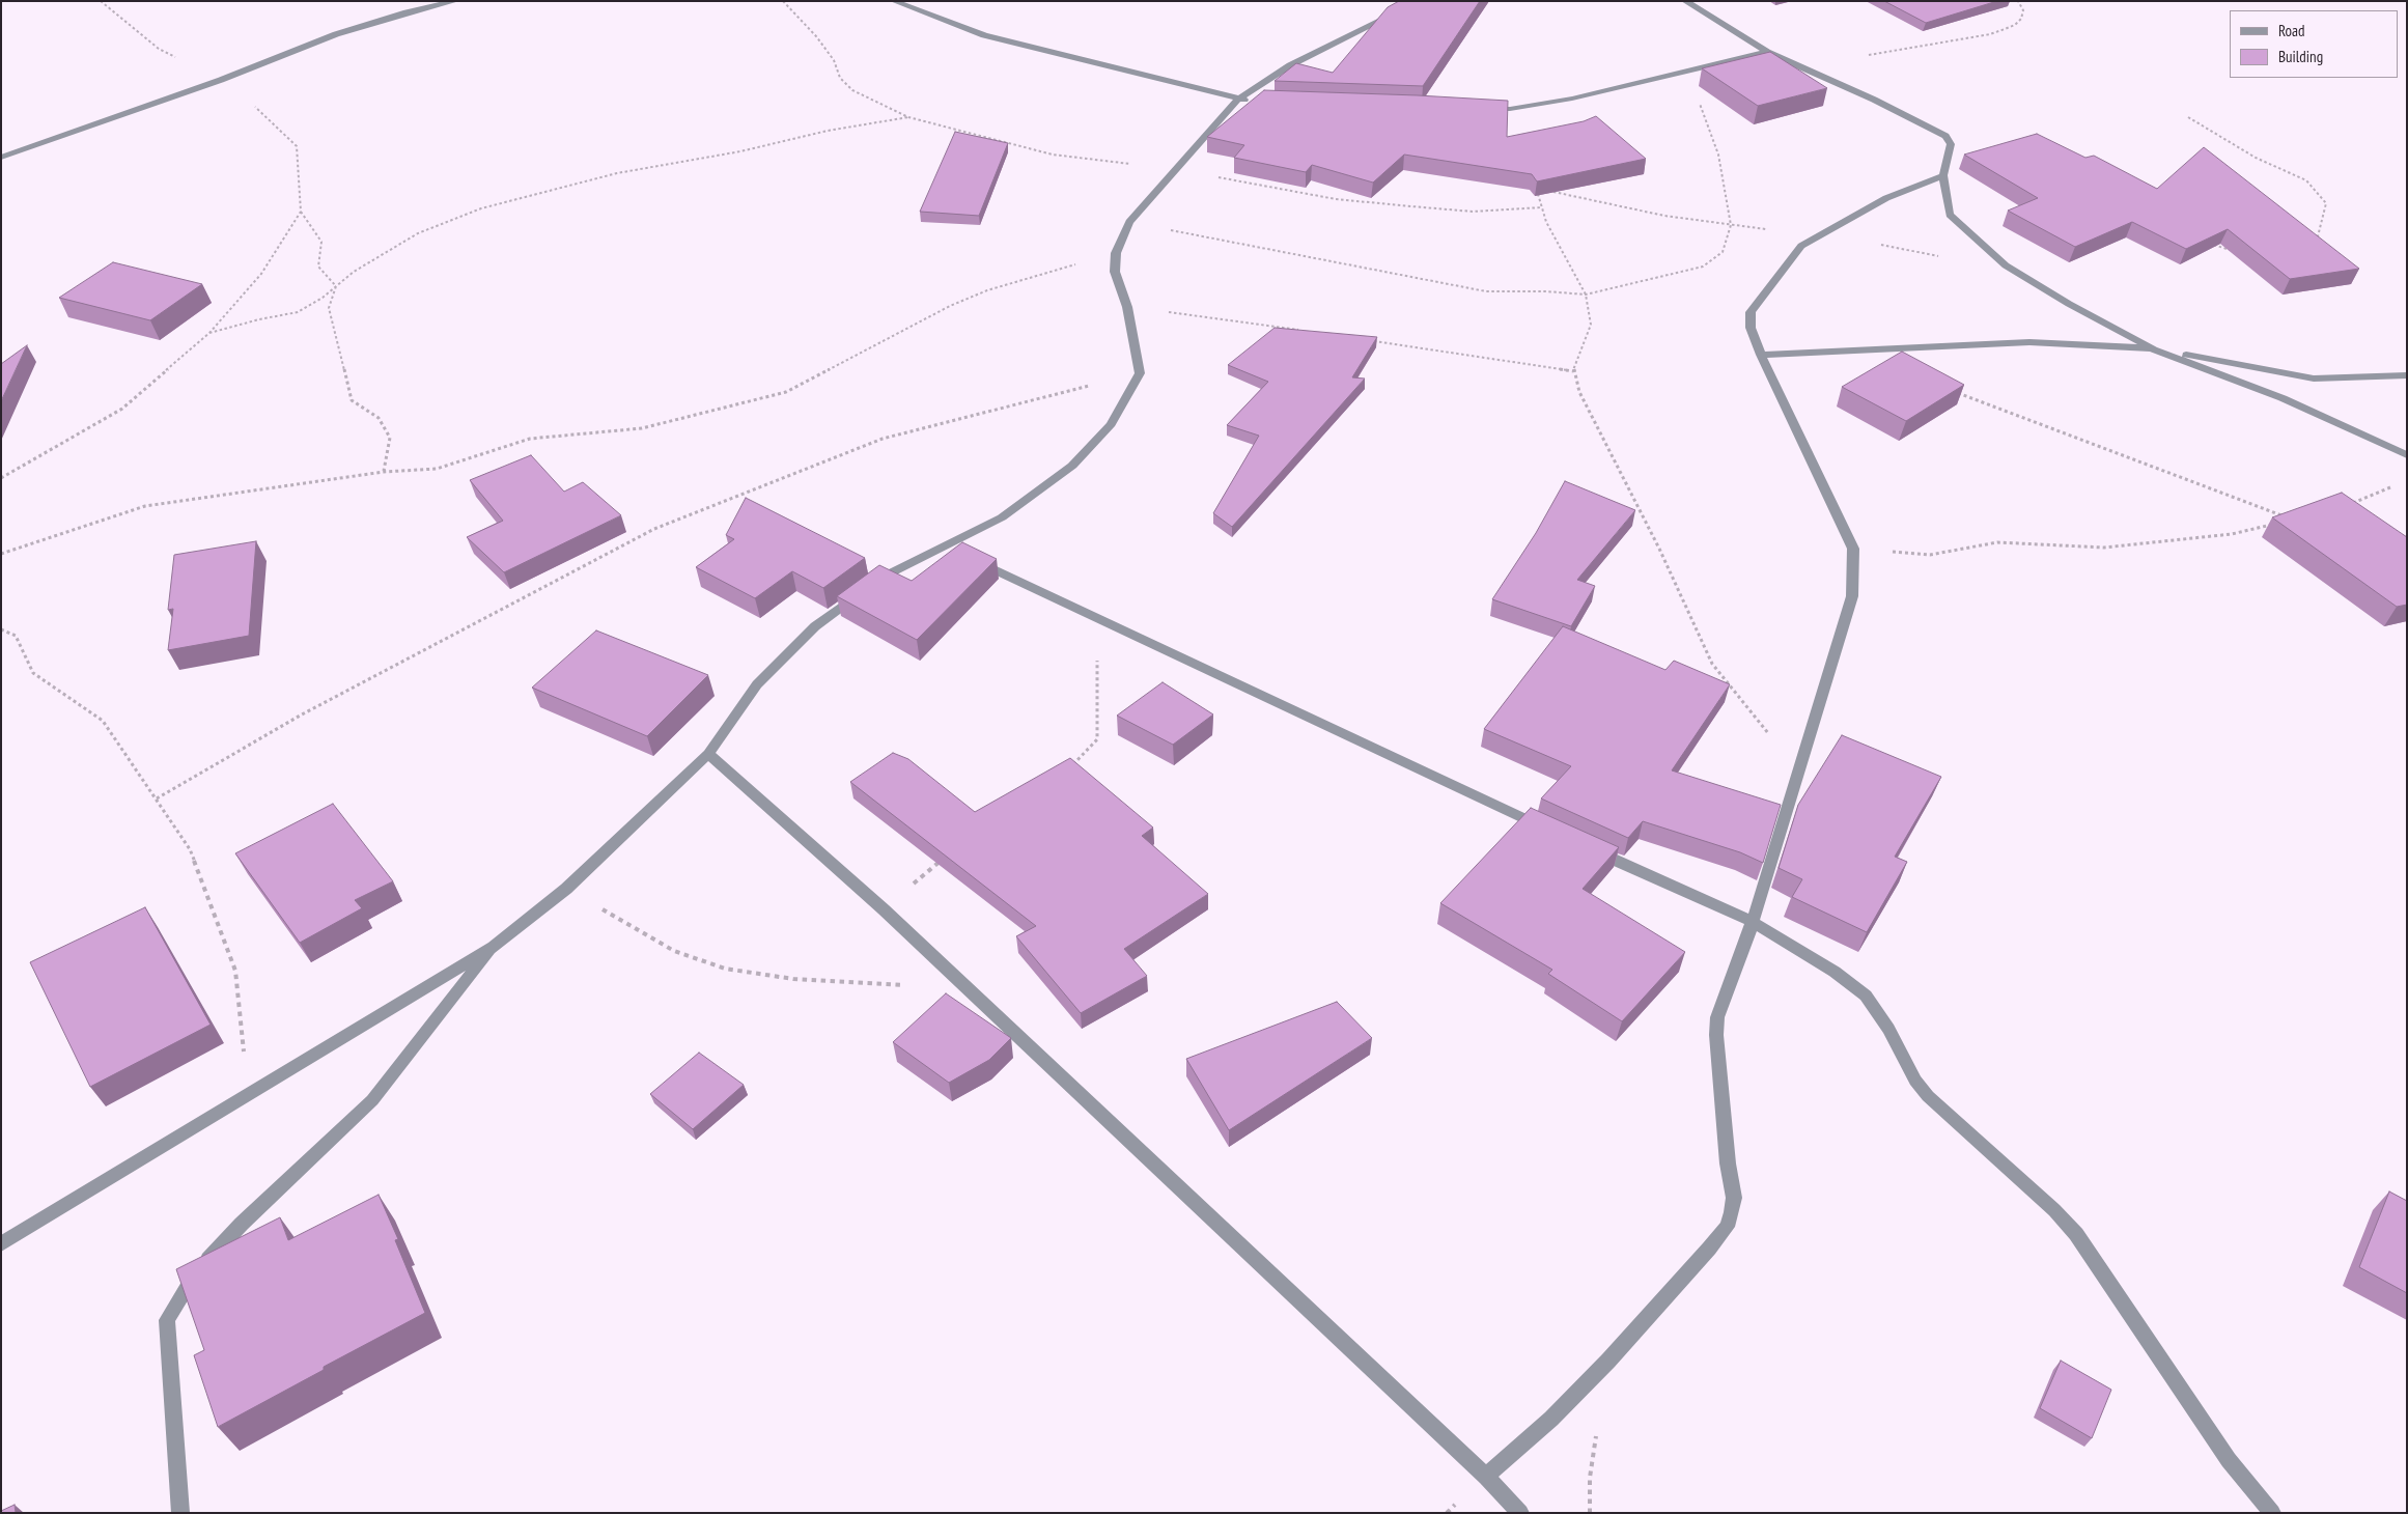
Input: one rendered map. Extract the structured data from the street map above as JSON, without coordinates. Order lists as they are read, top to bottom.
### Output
{
  "legend": ["Road", "Building"]
}
